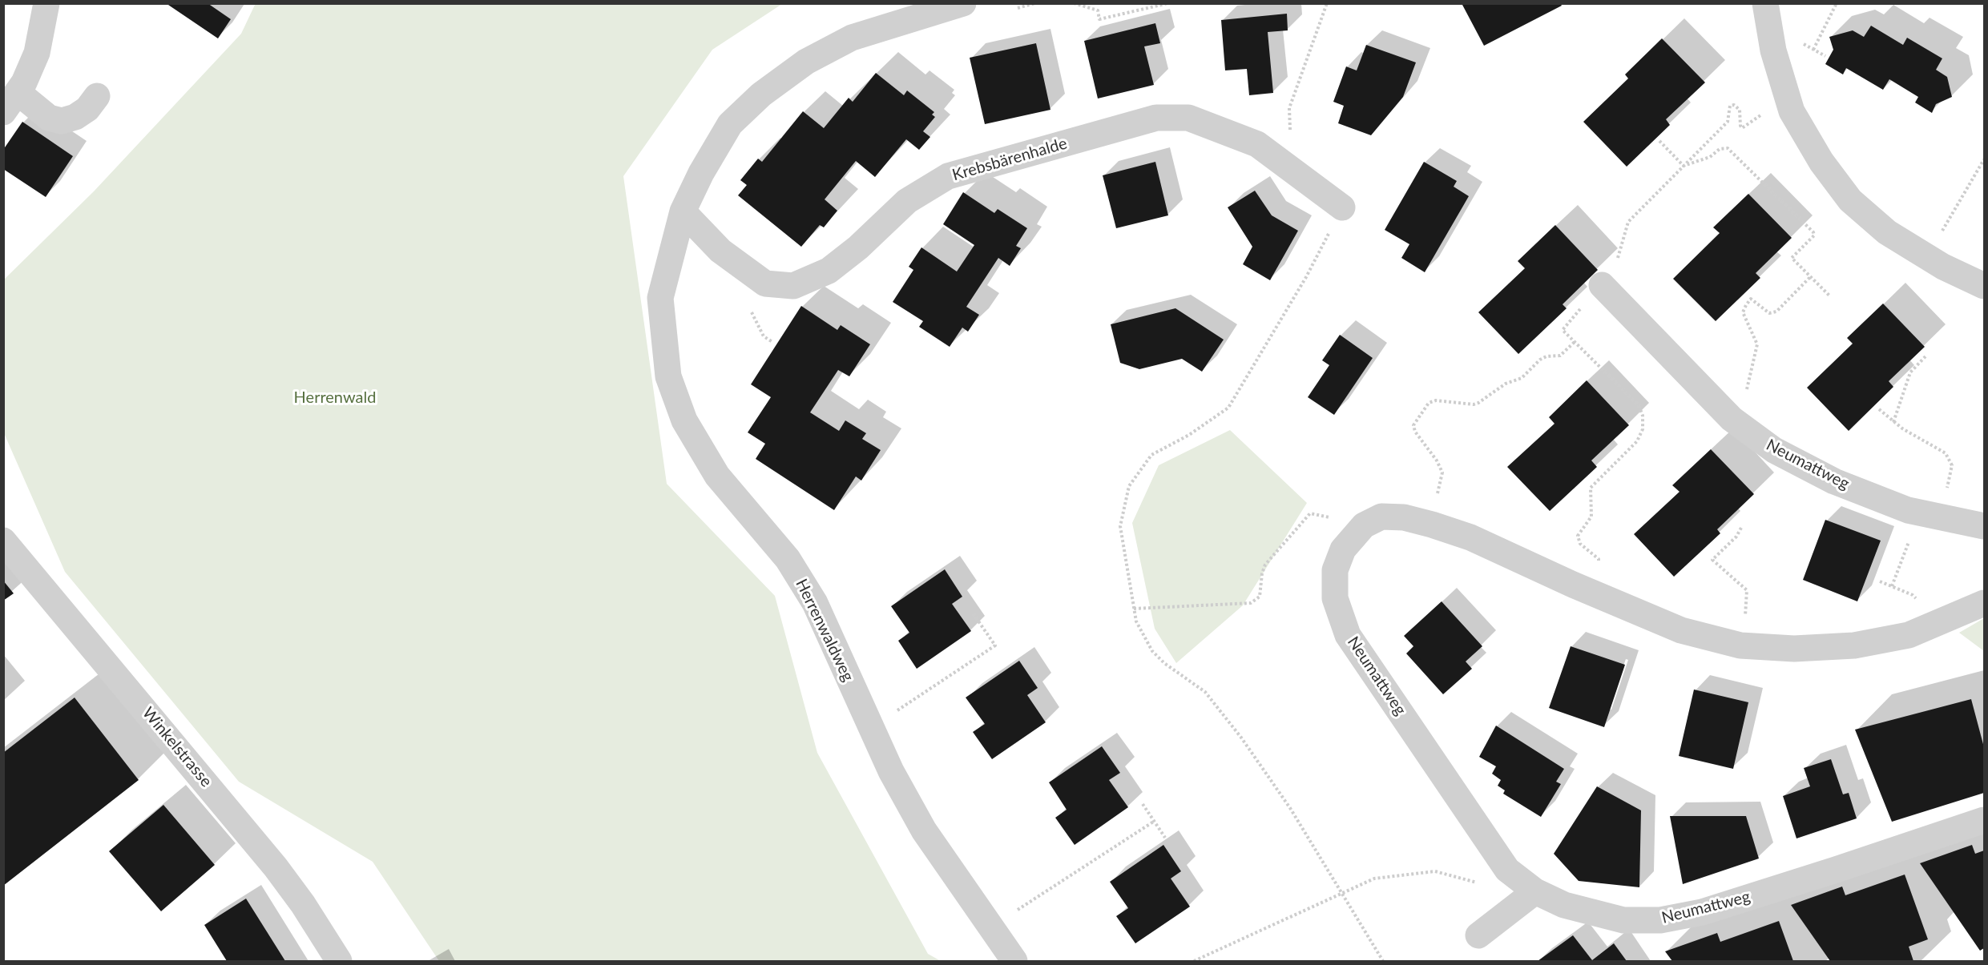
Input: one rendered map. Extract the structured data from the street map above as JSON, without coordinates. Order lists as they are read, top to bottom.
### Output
{
  "streets": {
    "street": [
      "Krebsbärenhalde",
      "Neumattweg",
      "Herrenwaldweg",
      "Winkelstrasse"
    ]
  },
  "crossings": [
    ["Krebsbärenhalde", "Herrenwaldweg"]
  ],
  "parks": ["Herrenwald"]
}
